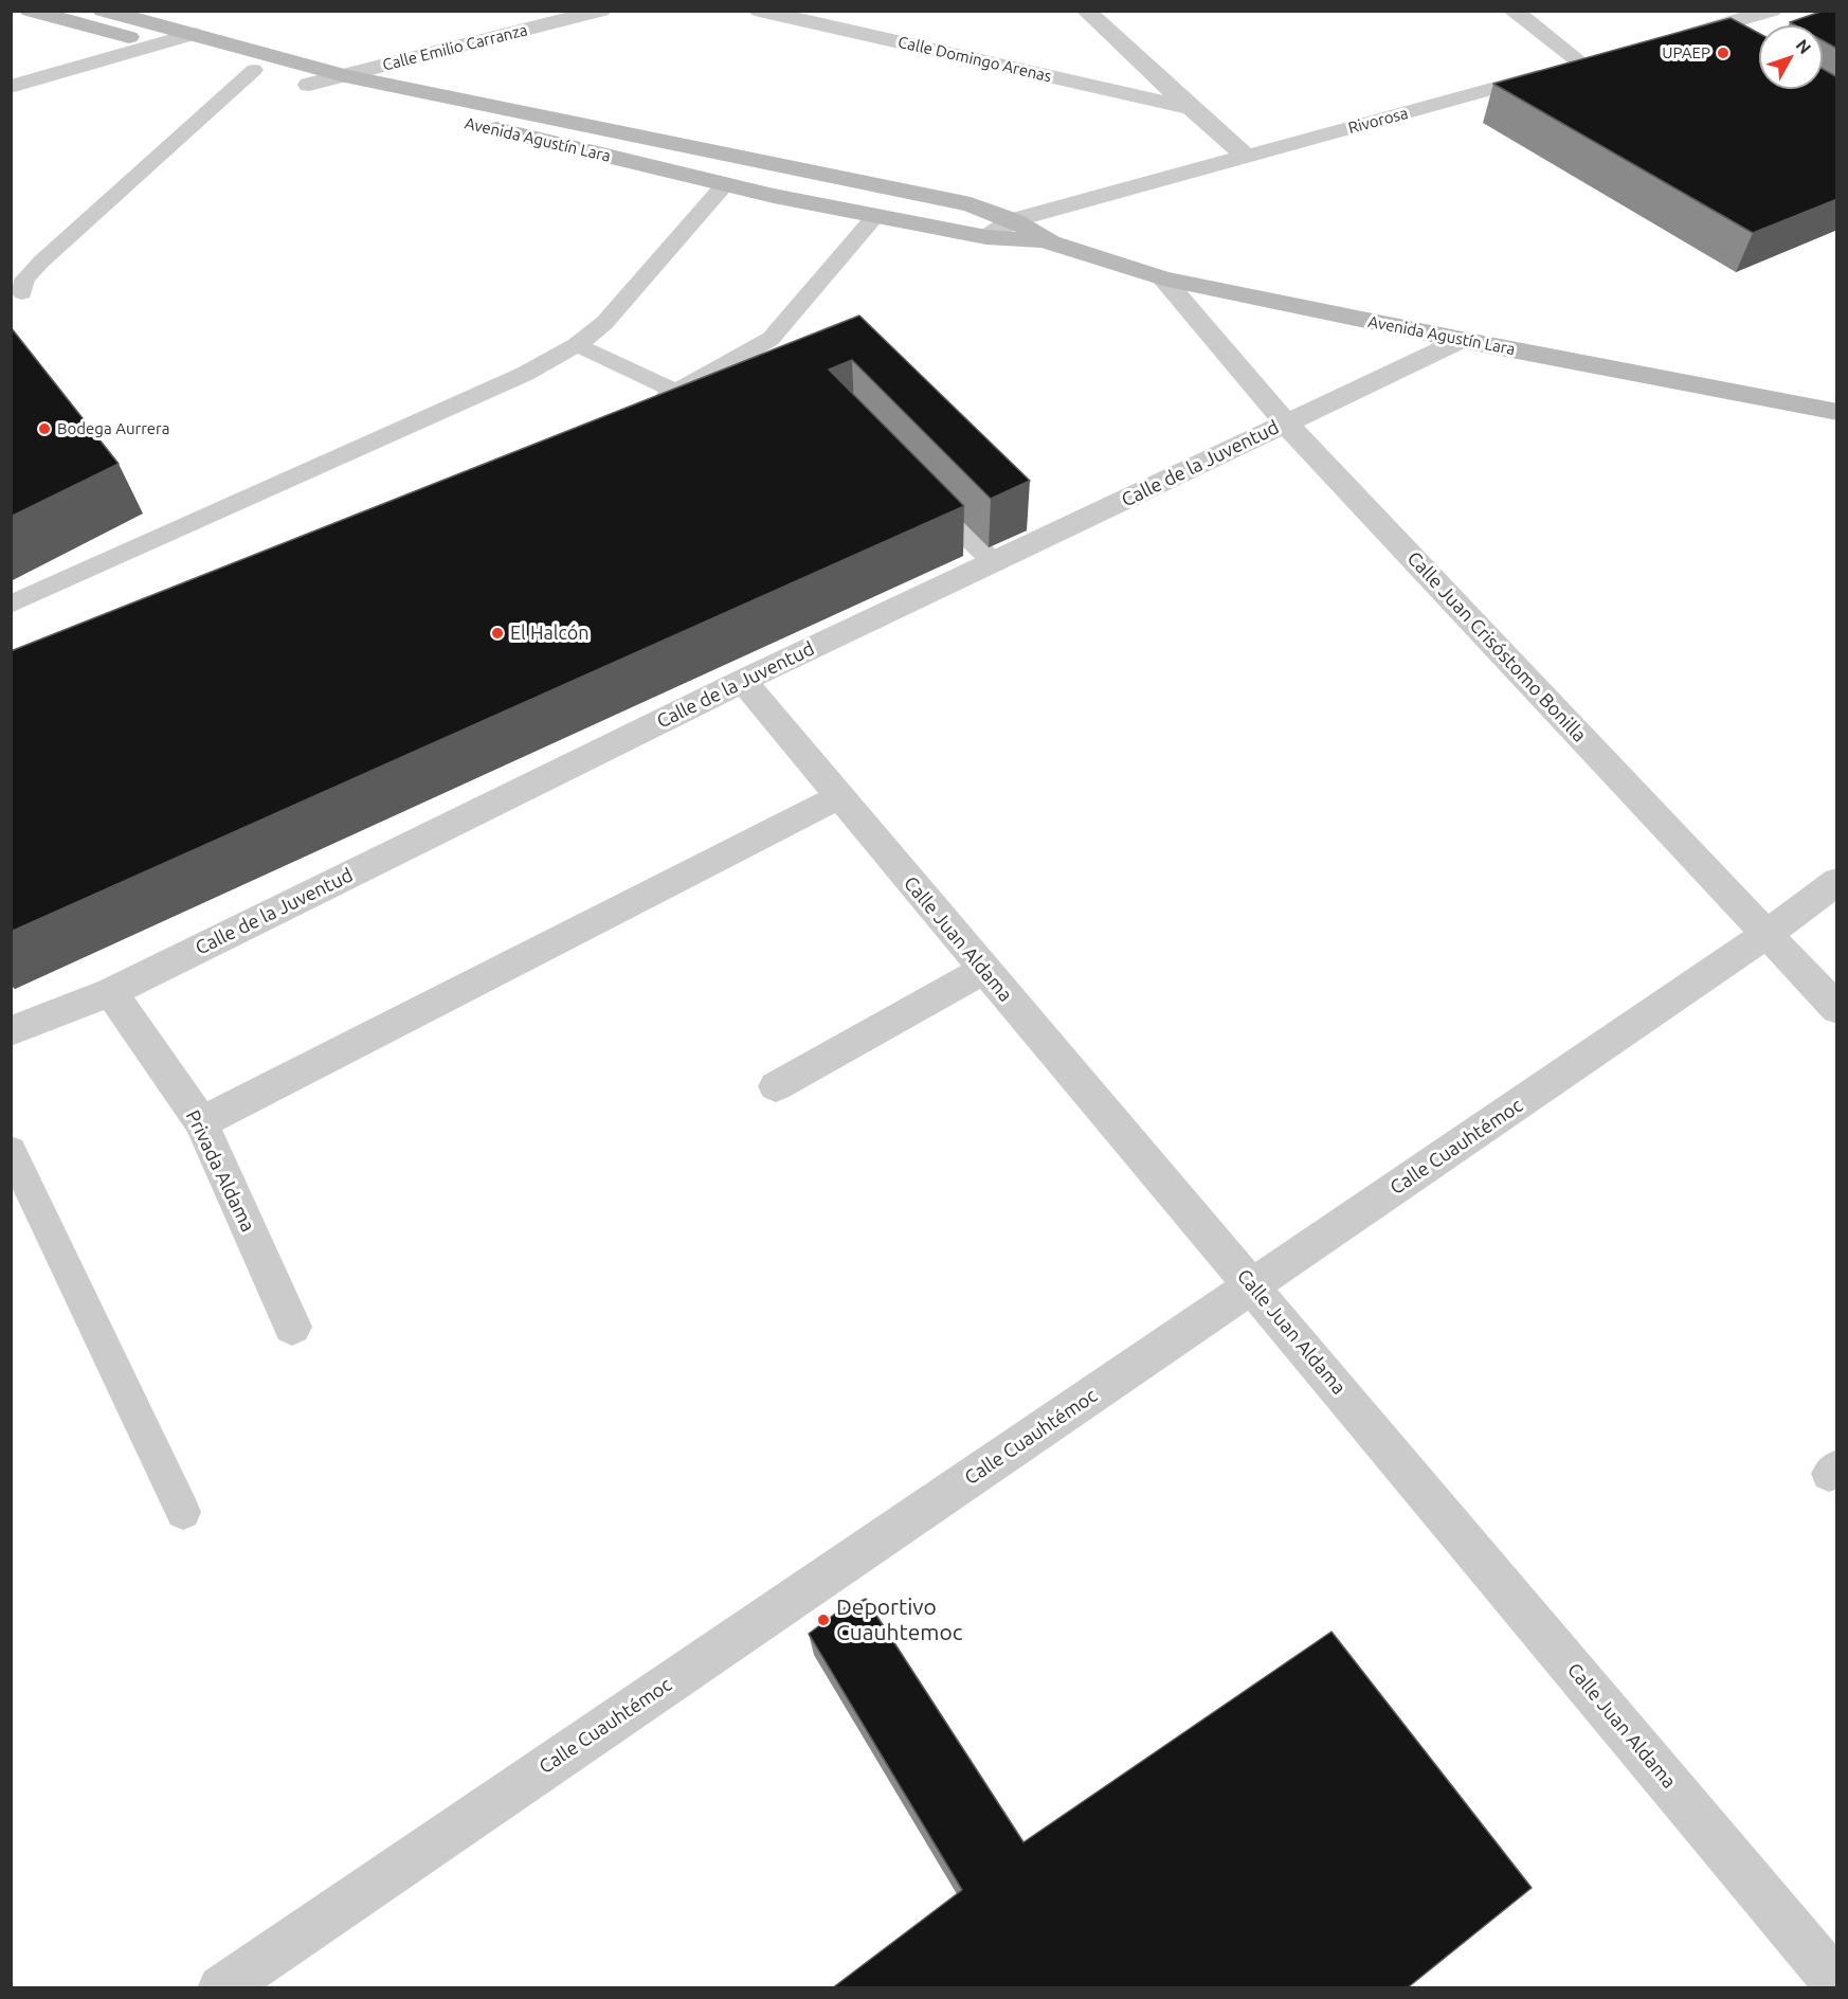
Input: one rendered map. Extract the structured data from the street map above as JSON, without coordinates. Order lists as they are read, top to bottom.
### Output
{
  "streets": {
    "main road": ["Avenida Agustín Lara"],
    "street": [
      "Calle Emilio Carranza",
      "Calle Domingo Arenas",
      "Rivorosa",
      "Calle de la Juventud",
      "Calle Juan Crisóstomo Bonilla",
      "Calle Juan Aldama",
      "Calle Cuauhtémoc",
      "Privada Aldama"
    ]
  },
  "crossings": [
    ["Calle Emilio Carranza", "Avenida Agustín Lara"],
    ["Rivorosa", "Avenida Agustín Lara"],
    ["Avenida Agustín Lara", "Calle de la Juventud"],
    ["Avenida Agustín Lara", "Calle Juan Crisóstomo Bonilla"],
    ["Calle de la Juventud", "Calle Juan Crisóstomo Bonilla"],
    ["Calle de la Juventud", "Calle Juan Aldama"],
    ["Calle de la Juventud", "Privada Aldama"],
    ["Calle Juan Crisóstomo Bonilla", "Calle Cuauhtémoc"],
    ["Calle Juan Aldama", "Calle Cuauhtémoc"]
  ],
  "places": [
    "UPAEP",
    "Bodega Aurrera",
    "El Halcón",
    "Deportivo Cuauhtemoc"
  ],
  "north": "top right"
}
